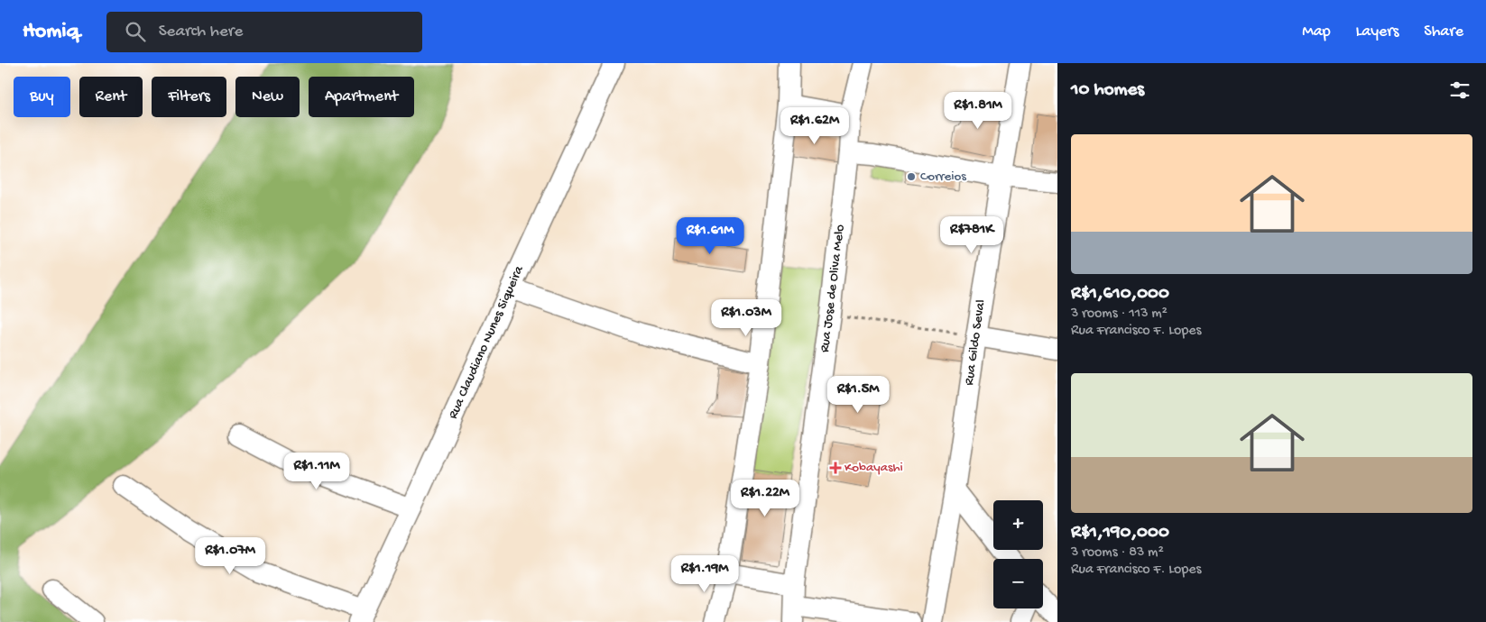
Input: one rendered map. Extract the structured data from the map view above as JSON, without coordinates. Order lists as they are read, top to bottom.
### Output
{
  "streets": {
    "street": ["Rua Jose de Oliva Melo", "Rua Claudiano Nunes Siqueira", "Rua Gildo Seval"]
  },
  "places": {
    "other": ["Correios"],
    "health": ["Kobayashi"]
  },
  "page": {
    "header": "Homiq",
    "search": "Search here",
    "nav": ["Map", "Layers", "Share"],
    "heading": "10 homes",
    "chip": [
      "Buy",
      "Rent",
      "Filters",
      "New",
      "Apartment"
    ],
    "price": [
      "R$1.81M",
      "R$1.62M",
      "R$781K",
      "R$1.61M",
      "R$1.03M",
      "R$1.5M",
      "R$1.11M",
      "R$1.22M",
      "R$1.07M",
      "R$1.19M"
    ],
    "list": [
      {
        "name": "R$1,610,000",
        "note": "3 rooms · 113 m² · Rua Francisco F. Lopes"
      },
      {
        "name": "R$1,190,000",
        "note": "3 rooms · 83 m² · Rua Francisco F. Lopes"
      }
    ],
    "map_buttons": ["+", "−"]
  }
}
